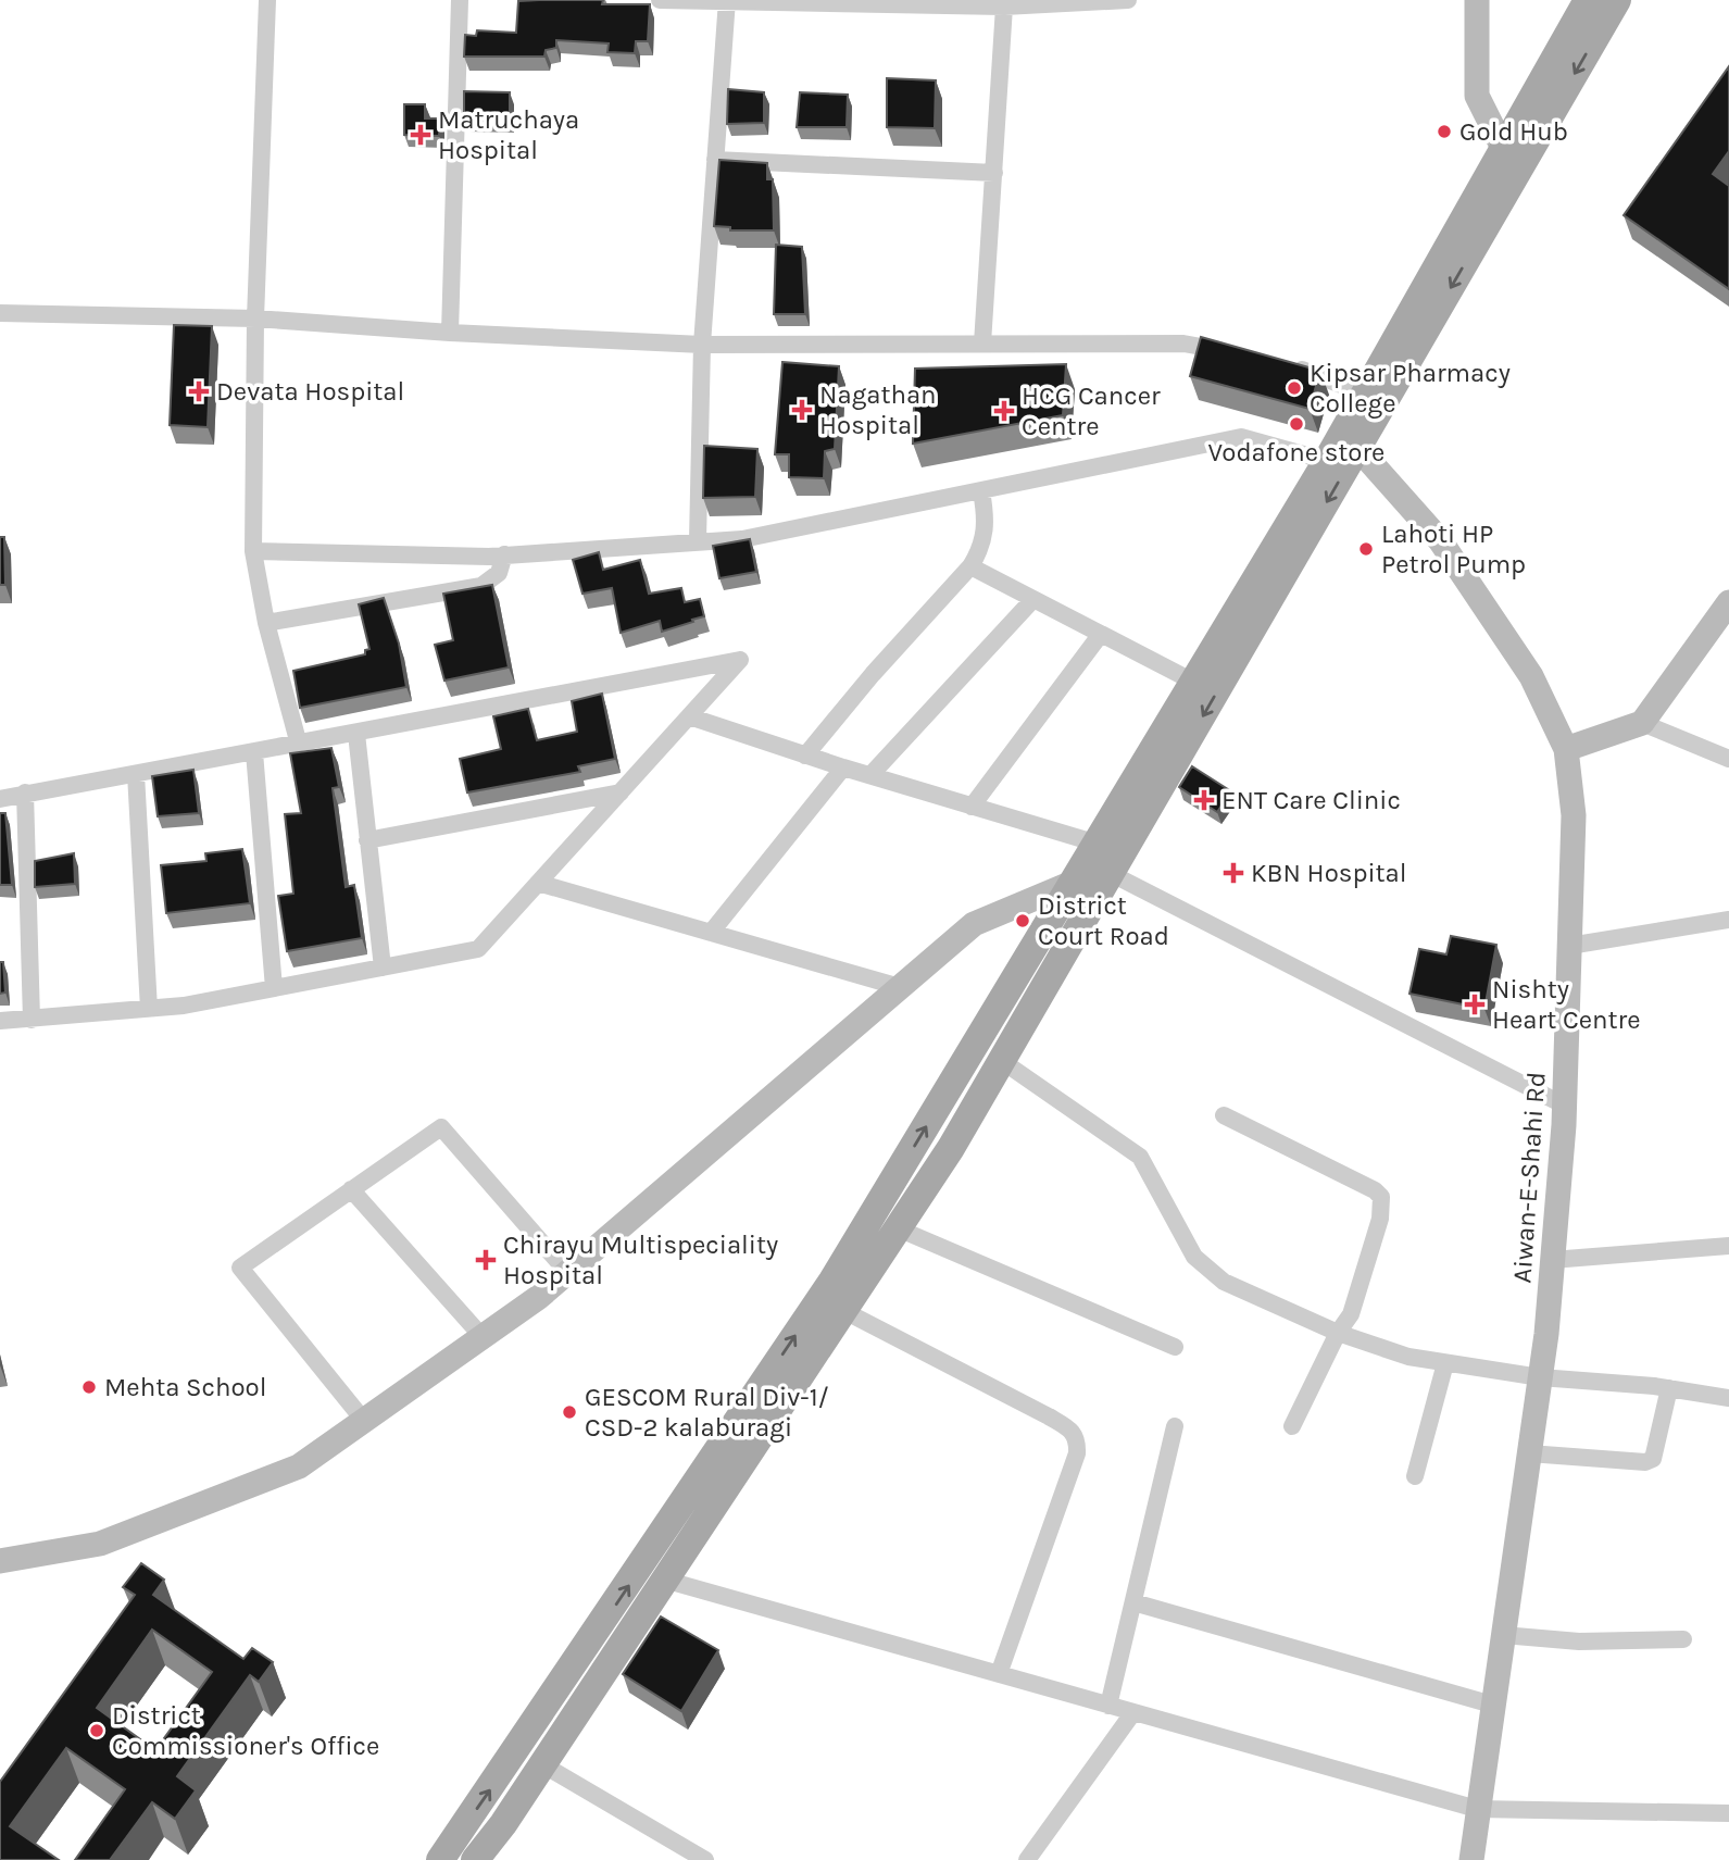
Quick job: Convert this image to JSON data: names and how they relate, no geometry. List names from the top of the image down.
{
  "streets": {
    "street": ["Aiwan-E-Shahi Rd"]
  },
  "places": {
    "other": [
      "Gold Hub",
      "Kipsar Pharmacy College",
      "Vodafone store",
      "Lahoti HP Petrol Pump",
      "District Court Road",
      "Mehta School",
      "GESCOM Rural Div-1/ CSD-2 kalaburagi",
      "District Commissioner's Office"
    ],
    "health": [
      "Matruchaya Hospital",
      "Devata Hospital",
      "Nagathan Hospital",
      "HCG Cancer Centre",
      "ENT Care Clinic",
      "KBN Hospital",
      "Nishty Heart Centre",
      "Chirayu Multispeciality Hospital"
    ]
  }
}
